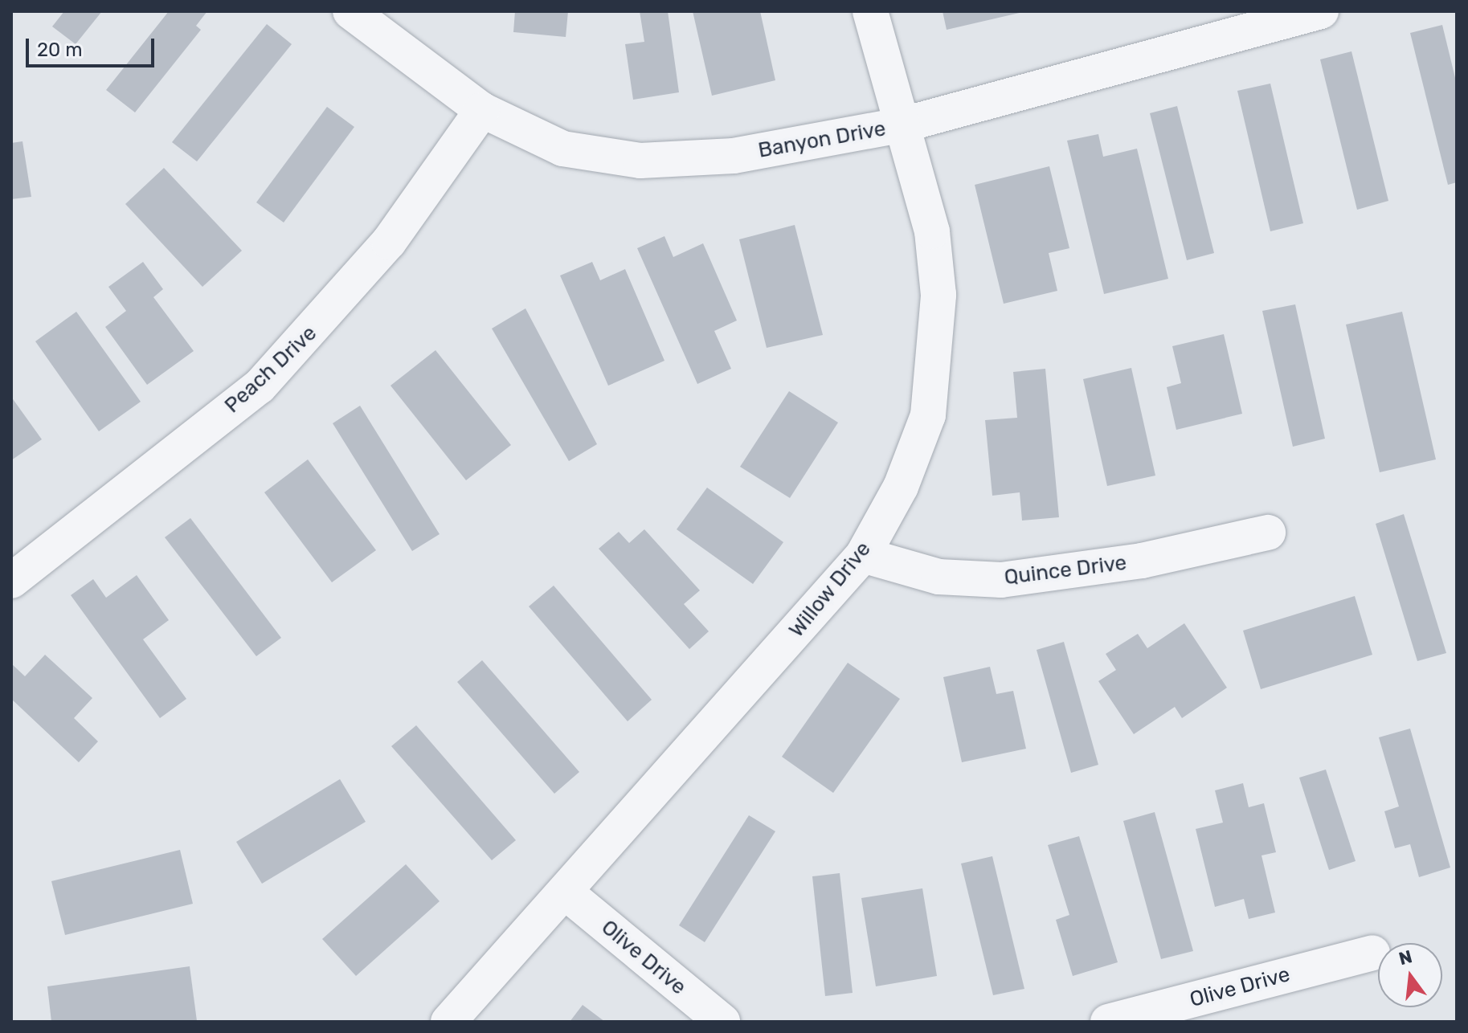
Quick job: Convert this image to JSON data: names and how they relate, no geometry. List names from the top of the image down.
{
  "streets": {
    "street": [
      "Banyon Drive",
      "Peach Drive",
      "Quince Drive",
      "Willow Drive",
      "Olive Drive"
    ]
  },
  "crossings": [
    ["Banyon Drive", "Peach Drive"],
    ["Banyon Drive", "Willow Drive"],
    ["Quince Drive", "Willow Drive"],
    ["Willow Drive", "Olive Drive"]
  ],
  "scale_bar": "20 m",
  "north": "top"
}
